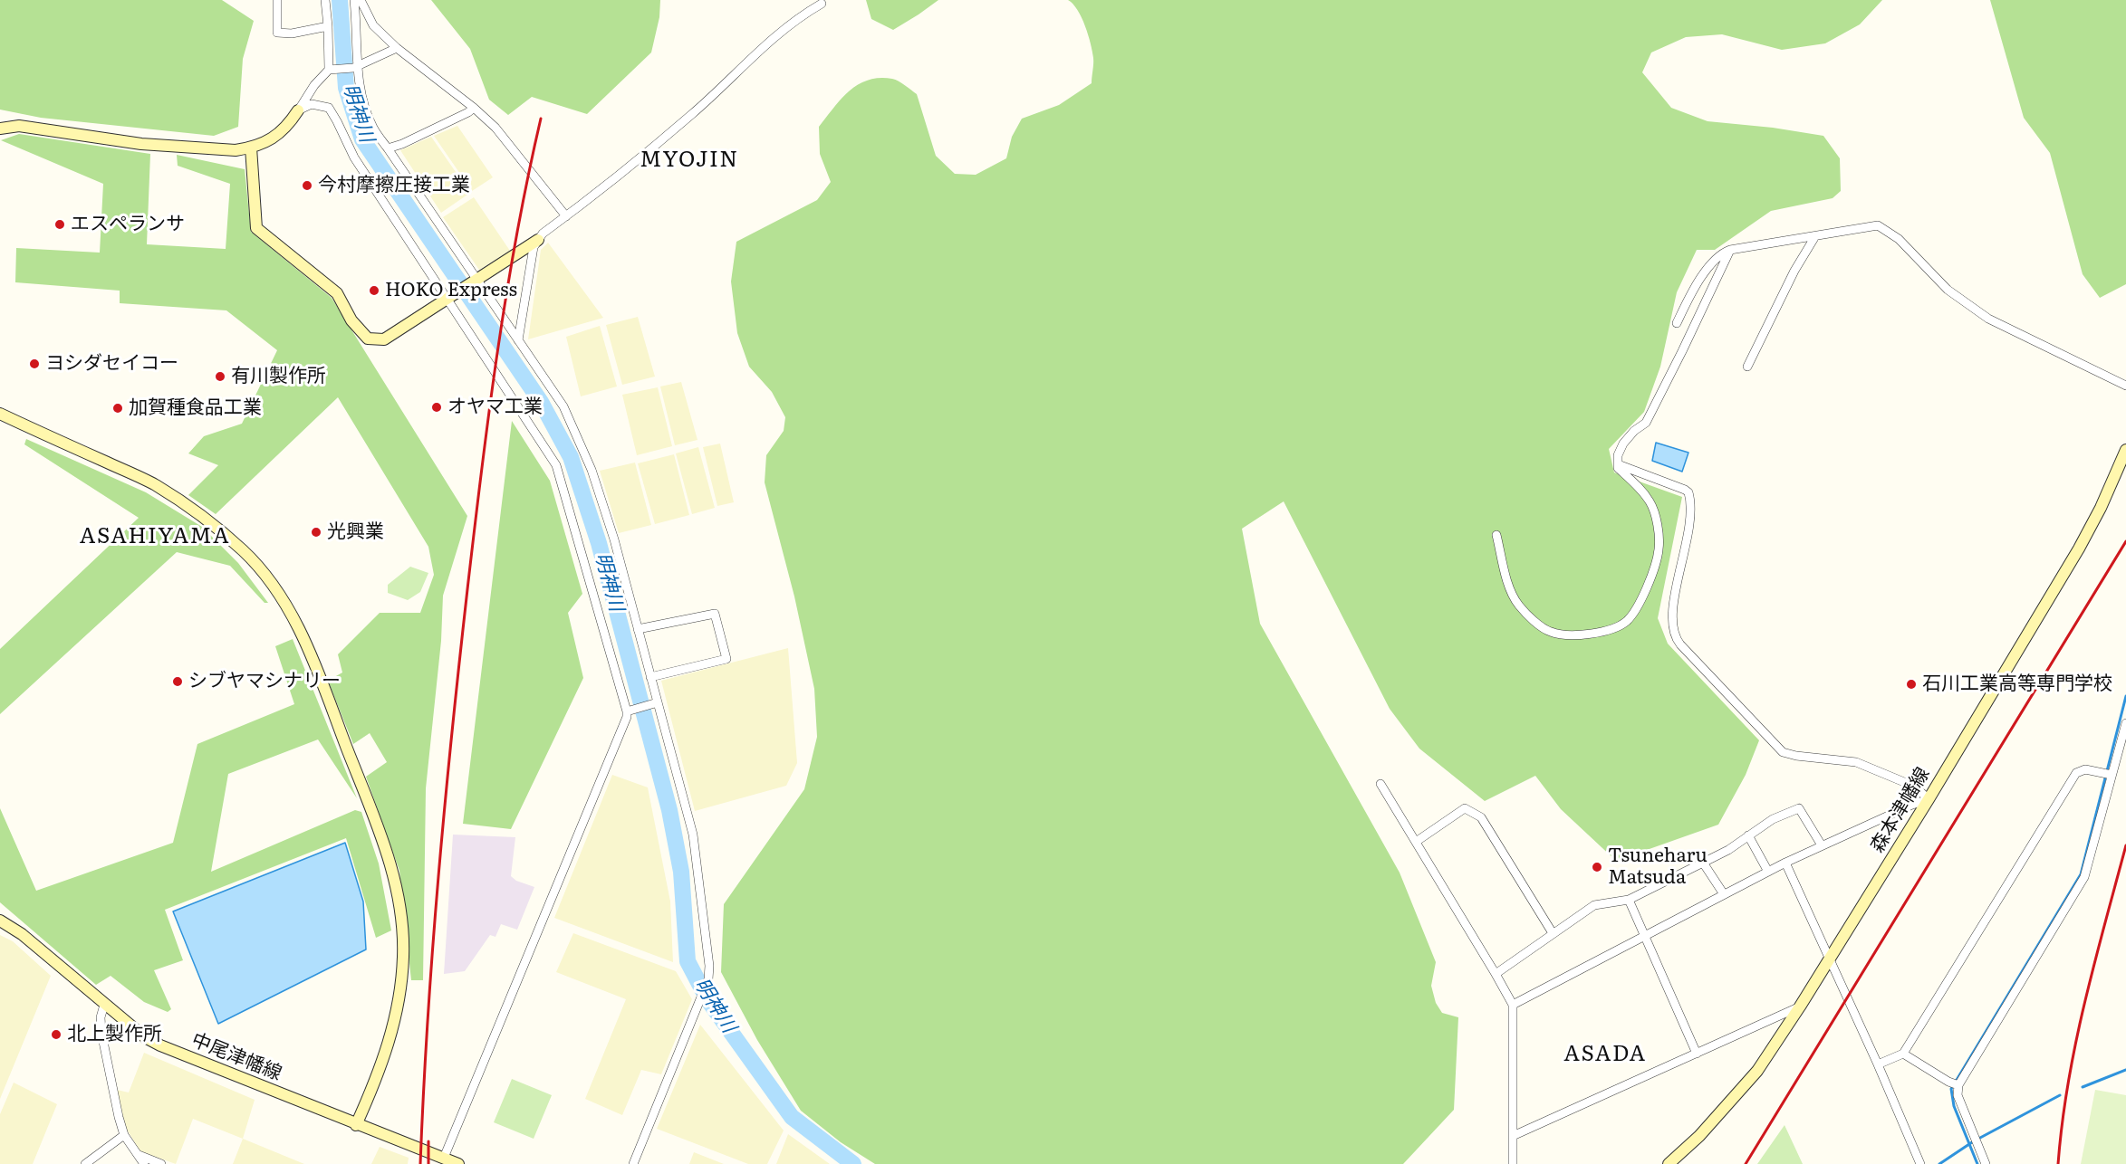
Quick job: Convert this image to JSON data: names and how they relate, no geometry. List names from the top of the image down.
{
  "streets": {
    "street": ["森本津幡線", "中尾津幡線"]
  },
  "districts": ["MYOJIN", "ASAHIYAMA", "ASADA"],
  "water": ["明神川"],
  "places": [
    "今村摩擦圧接工業",
    "エスペランサ",
    "HOKO Express",
    "ヨシダセイコー",
    "有川製作所",
    "オヤマ工業",
    "加賀種食品工業",
    "光興業",
    "シブヤマシナリー",
    "石川工業高等専門学校",
    "Tsuneharu Matsuda",
    "北上製作所"
  ]
}
